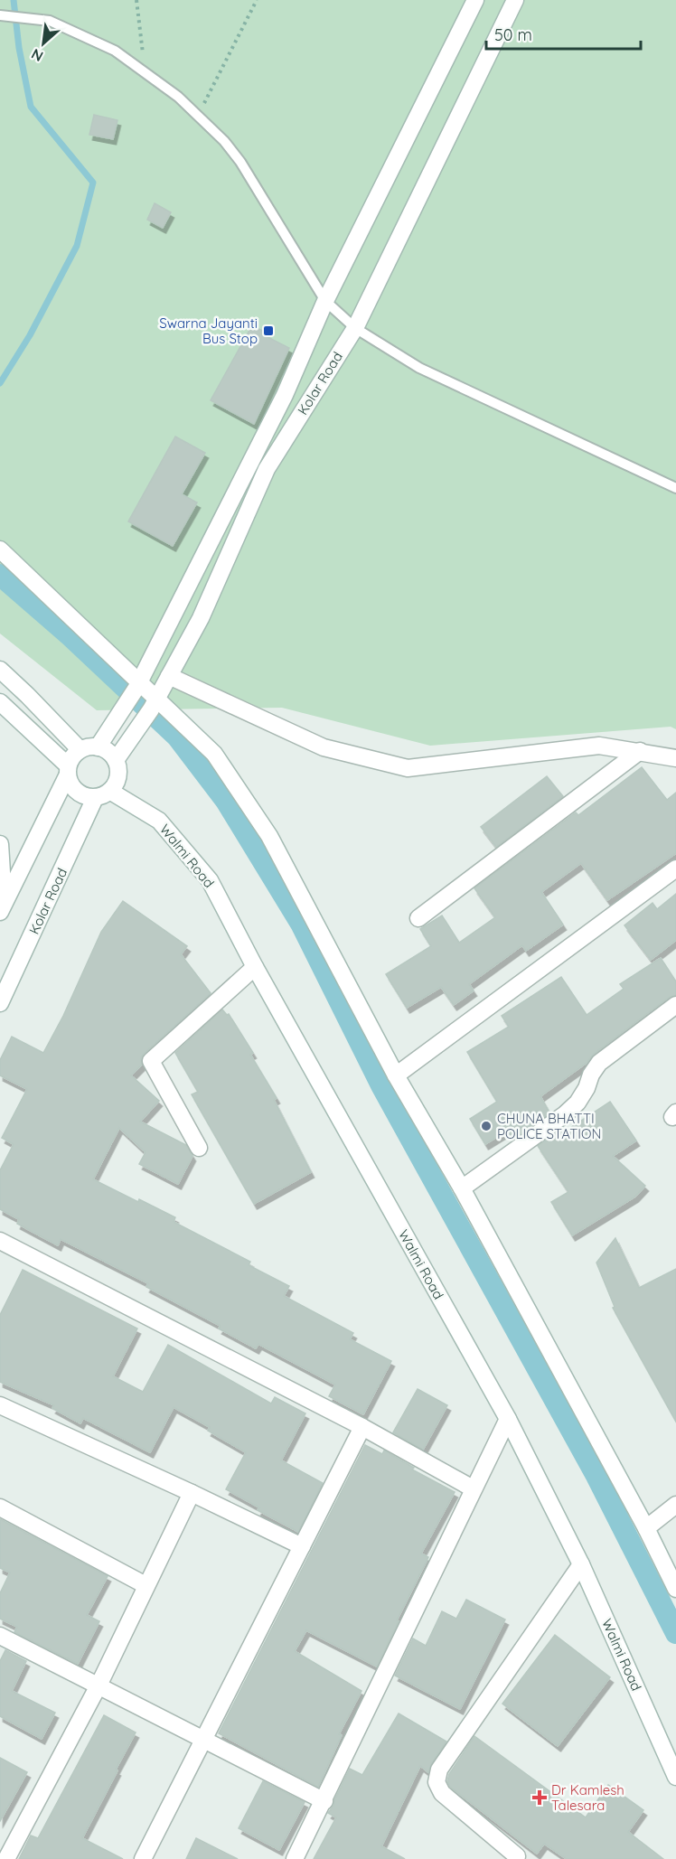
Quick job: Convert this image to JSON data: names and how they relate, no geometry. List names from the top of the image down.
{
  "streets": {
    "street": ["Kolar Road", "Walmi Road"]
  },
  "crossings": [
    ["Kolar Road", "Walmi Road"]
  ],
  "places": {
    "transit": ["Swarna Jayanti Bus Stop"],
    "other": ["CHUNA BHATTI POLICE STATION"],
    "health": ["Dr Kamlesh Talesara"]
  },
  "scale_bar": "50 m",
  "north": "bottom left"
}
